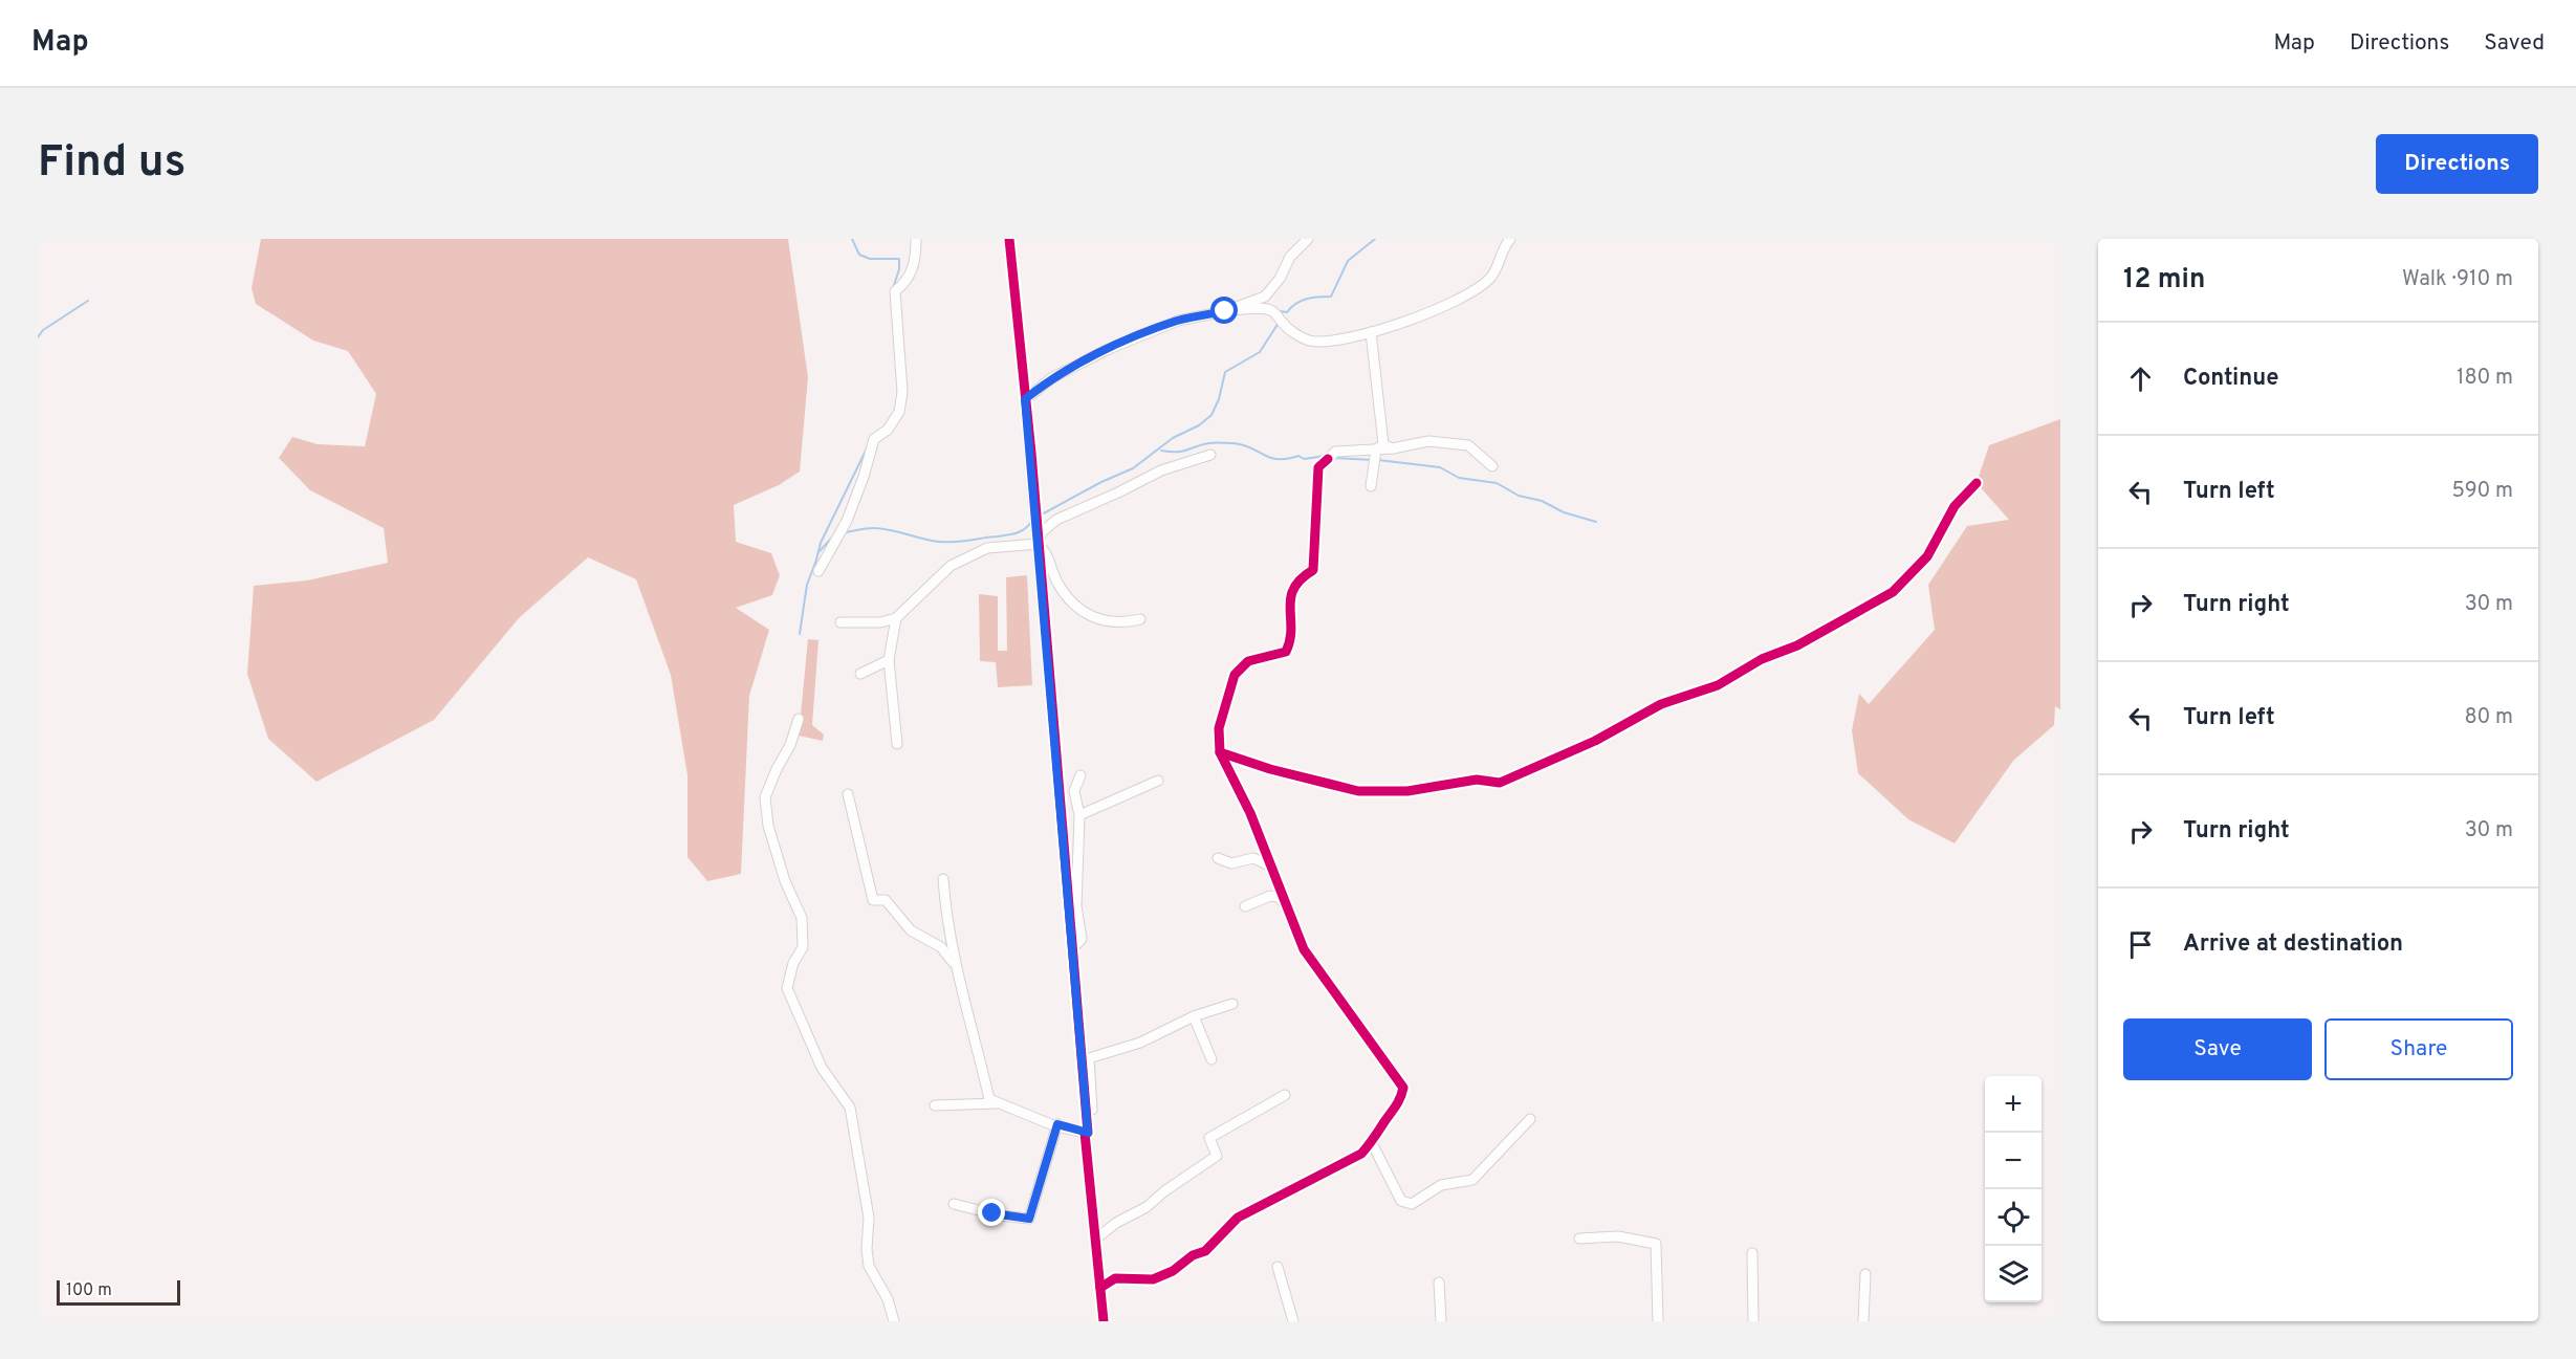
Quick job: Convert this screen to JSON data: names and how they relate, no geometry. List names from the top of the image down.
{
  "scale_bar": "100 m",
  "page": {
    "header": "Map",
    "nav": ["Map", "Directions", "Saved"],
    "buttons": [
      "Directions",
      ["Save", "Share"]
    ],
    "title": "Find us",
    "heading": ["12 min", "Walk · 910 m"],
    "list": [
      ["Continue", "180 m"],
      ["Turn left", "590 m"],
      ["Turn right", "30 m"],
      ["Turn left", "80 m"],
      ["Turn right", "30 m"],
      "Arrive at destination"
    ],
    "map_buttons": ["+", "−"],
    "scale": "100 m"
  }
}
